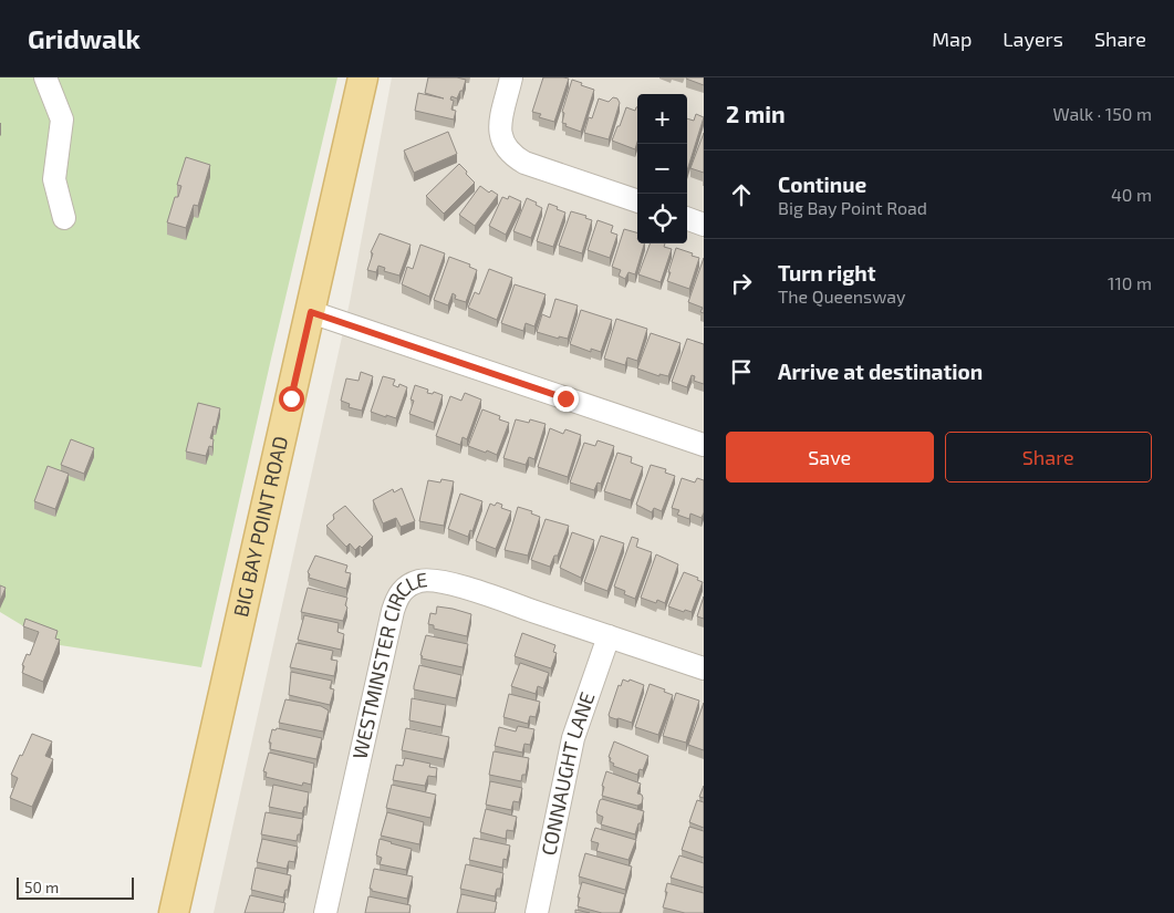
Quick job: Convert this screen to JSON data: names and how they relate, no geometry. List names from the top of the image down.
{
  "streets": {
    "main road": ["BIG BAY POINT ROAD"],
    "street": ["WESTMINSTER CIRCLE", "CONNAUGHT LANE"]
  },
  "crossings": [
    ["WESTMINSTER CIRCLE", "CONNAUGHT LANE"]
  ],
  "scale_bar": "50 m",
  "page": {
    "header": "Gridwalk",
    "nav": ["Map", "Layers", "Share"],
    "heading": ["2 min", "Walk · 150 m"],
    "map_buttons": ["+", "−"],
    "list": [
      ["Continue", "Big Bay Point Road", "40 m"],
      ["Turn right", "The Queensway", "110 m"],
      "Arrive at destination"
    ],
    "buttons": ["Save", "Share"],
    "scale": "50 m"
  }
}
